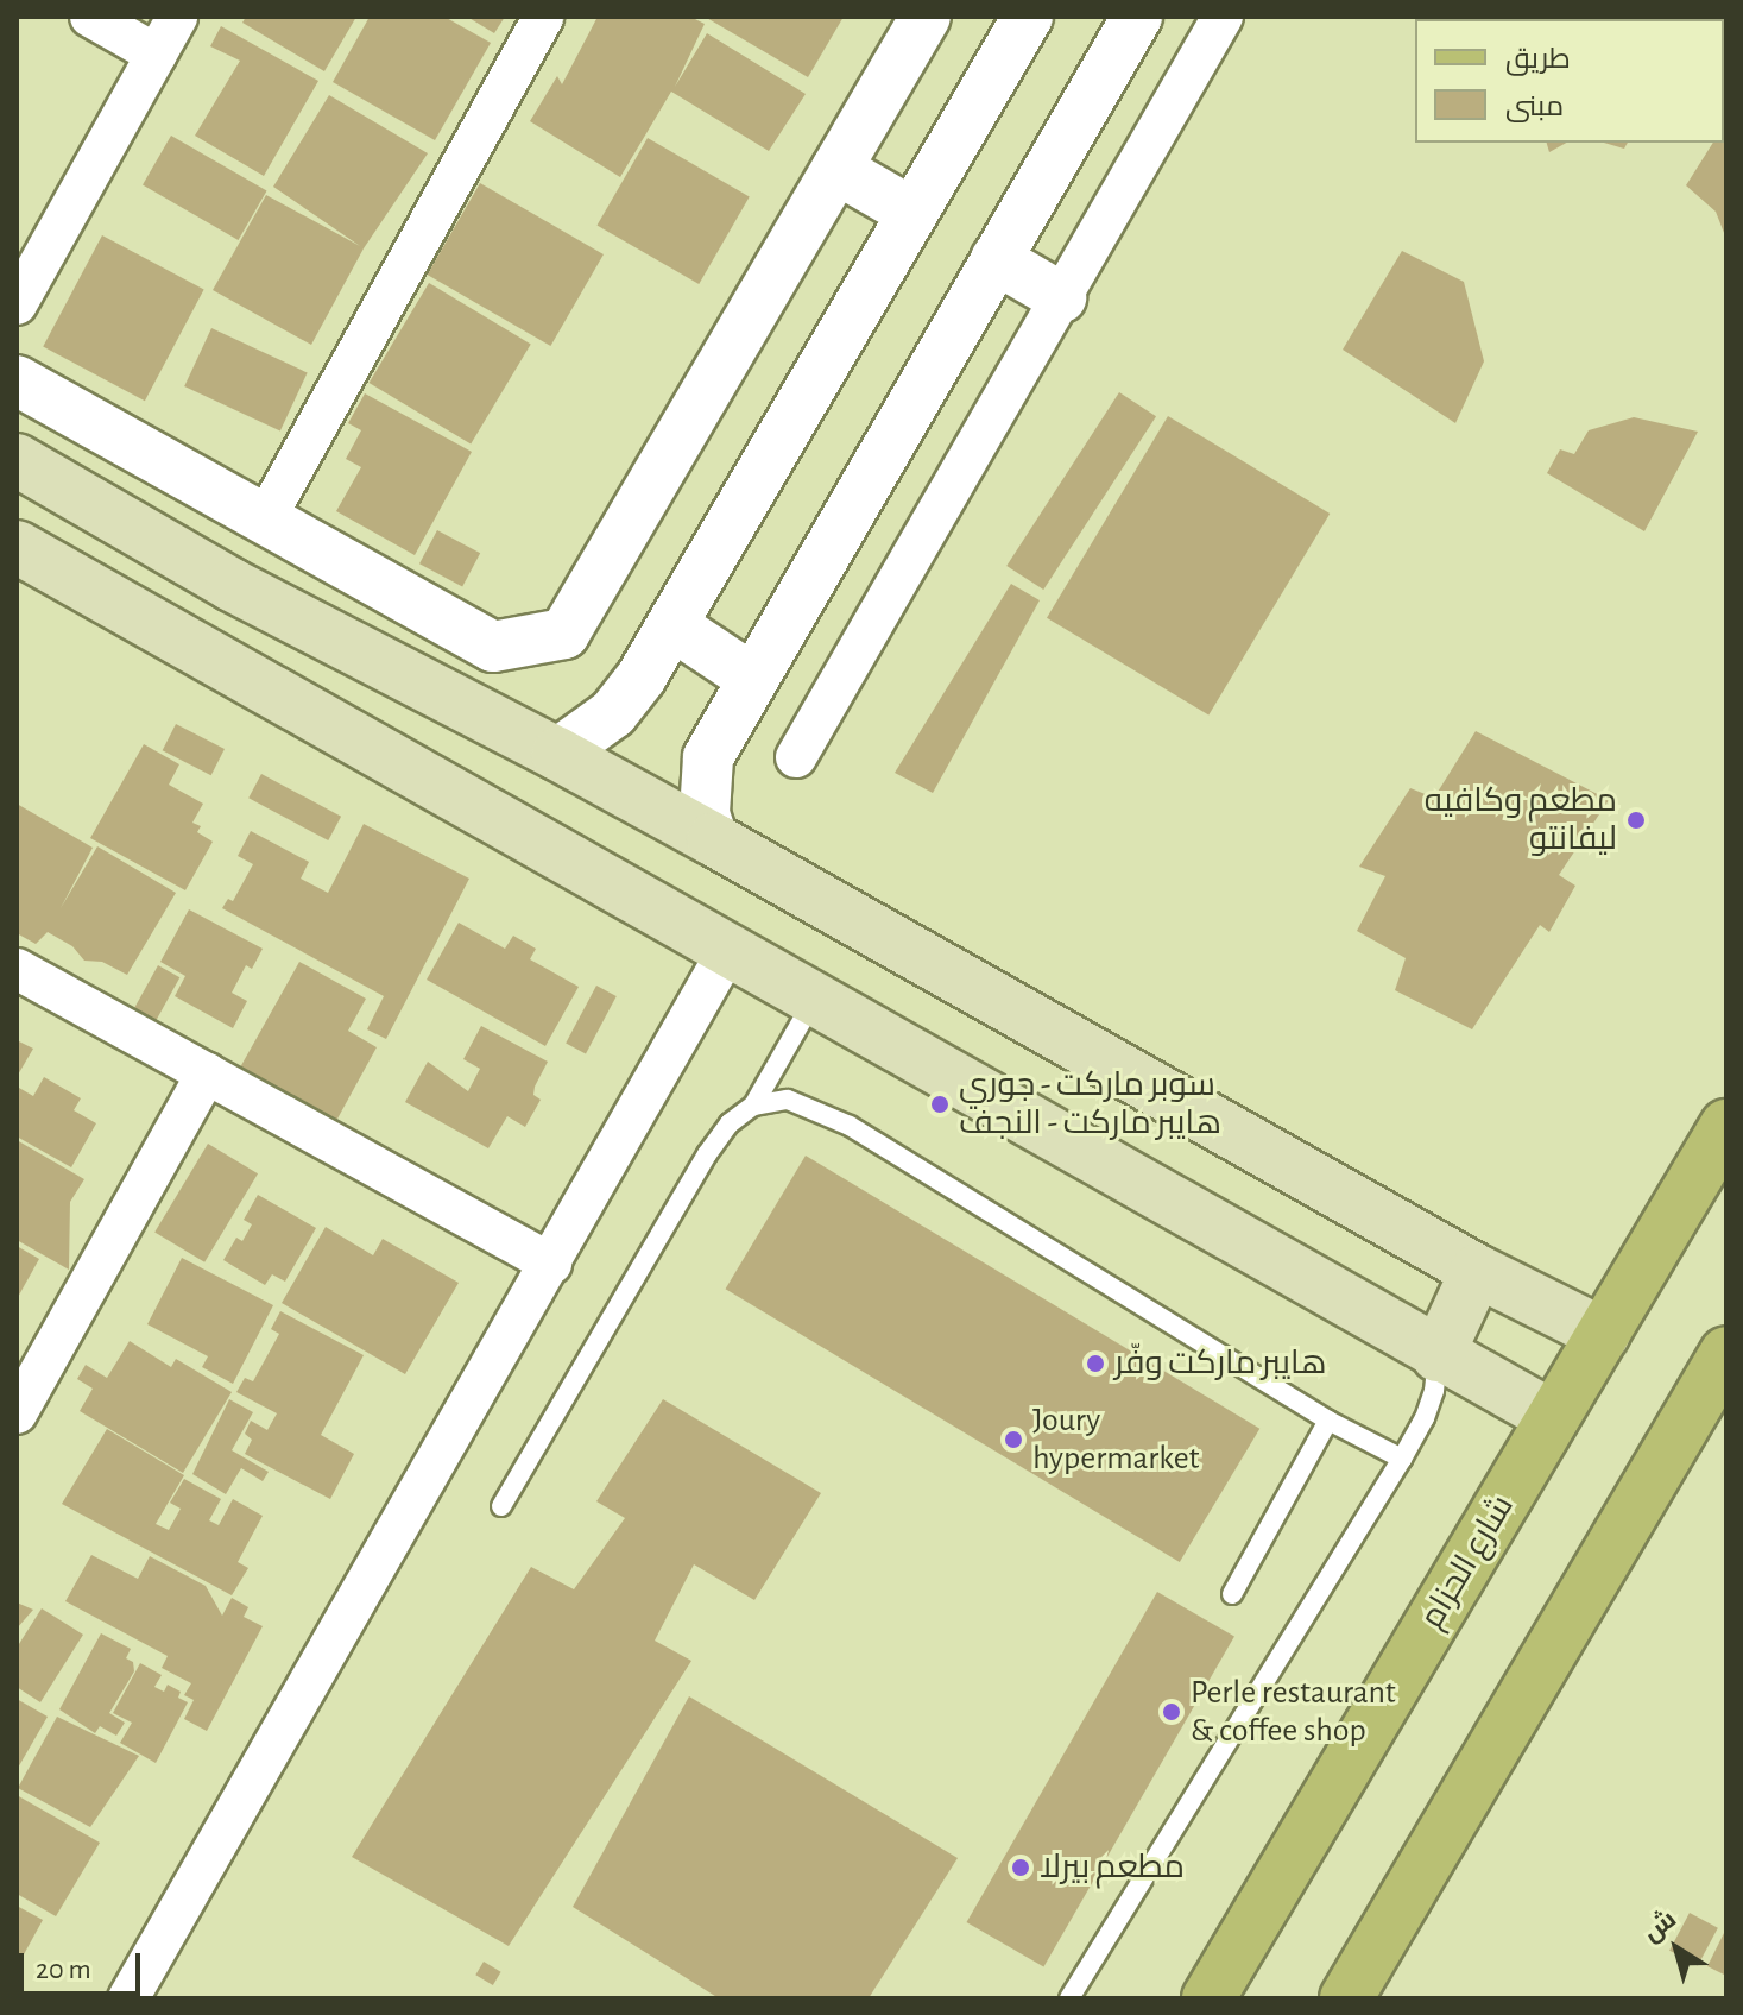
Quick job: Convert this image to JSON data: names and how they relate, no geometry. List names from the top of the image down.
{
  "streets": {
    "main road": ["شارع الحزام"]
  },
  "places": [
    "مطعم وكافيه ليفانتو",
    "سوبر ماركت - جوري هايبر ماركت - النجف",
    "هايبر ماركت وفّر",
    "Joury hypermarket",
    "Perle restaurant & coffee shop",
    "مطعم بيرلا"
  ],
  "legend": ["طريق", "مبنى"],
  "scale_bar": "20 m",
  "north": "top left"
}
